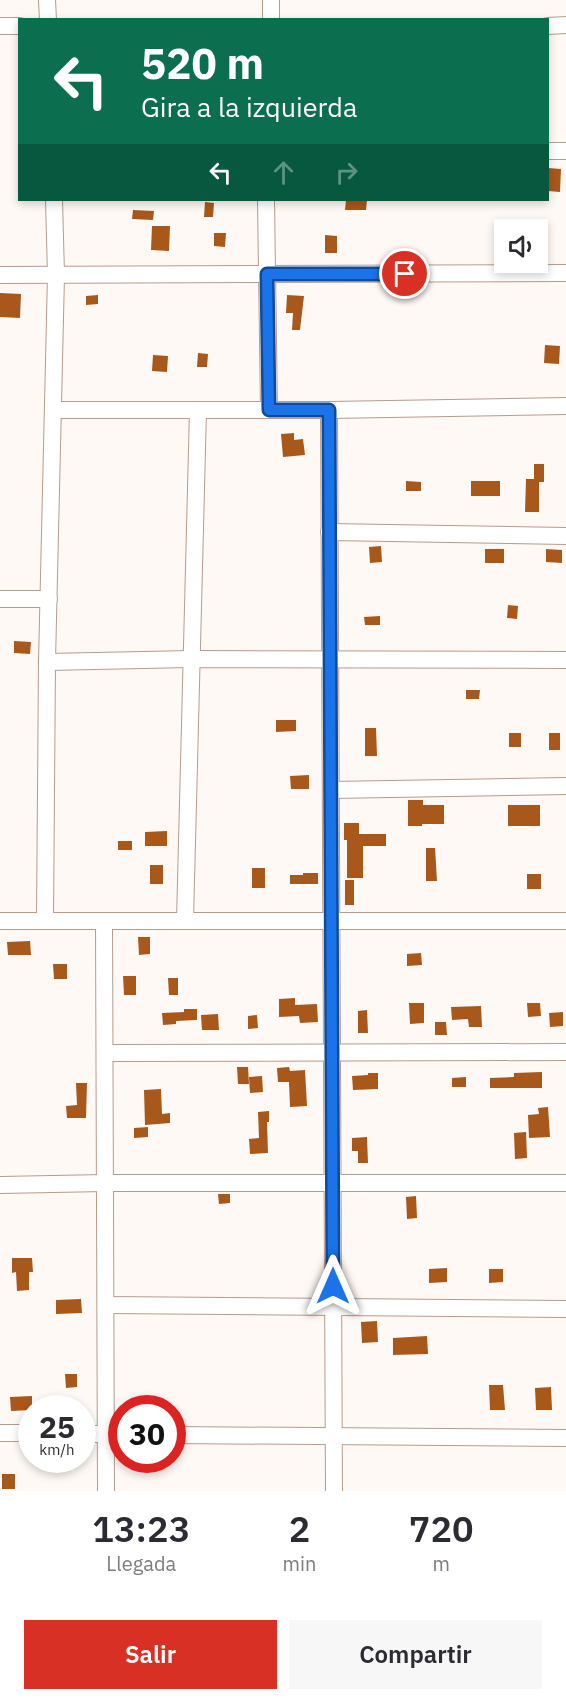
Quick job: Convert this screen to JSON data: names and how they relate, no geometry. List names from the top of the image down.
{
  "page": {
    "turn": ["520 m", "Gira a la izquierda"],
    "speed": "25 km/h",
    "limit": "30",
    "eta": [
      "13:23",
      "Llegada",
      "2",
      "min",
      "720",
      "m"
    ],
    "buttons": ["Salir", "Compartir"]
  }
}
